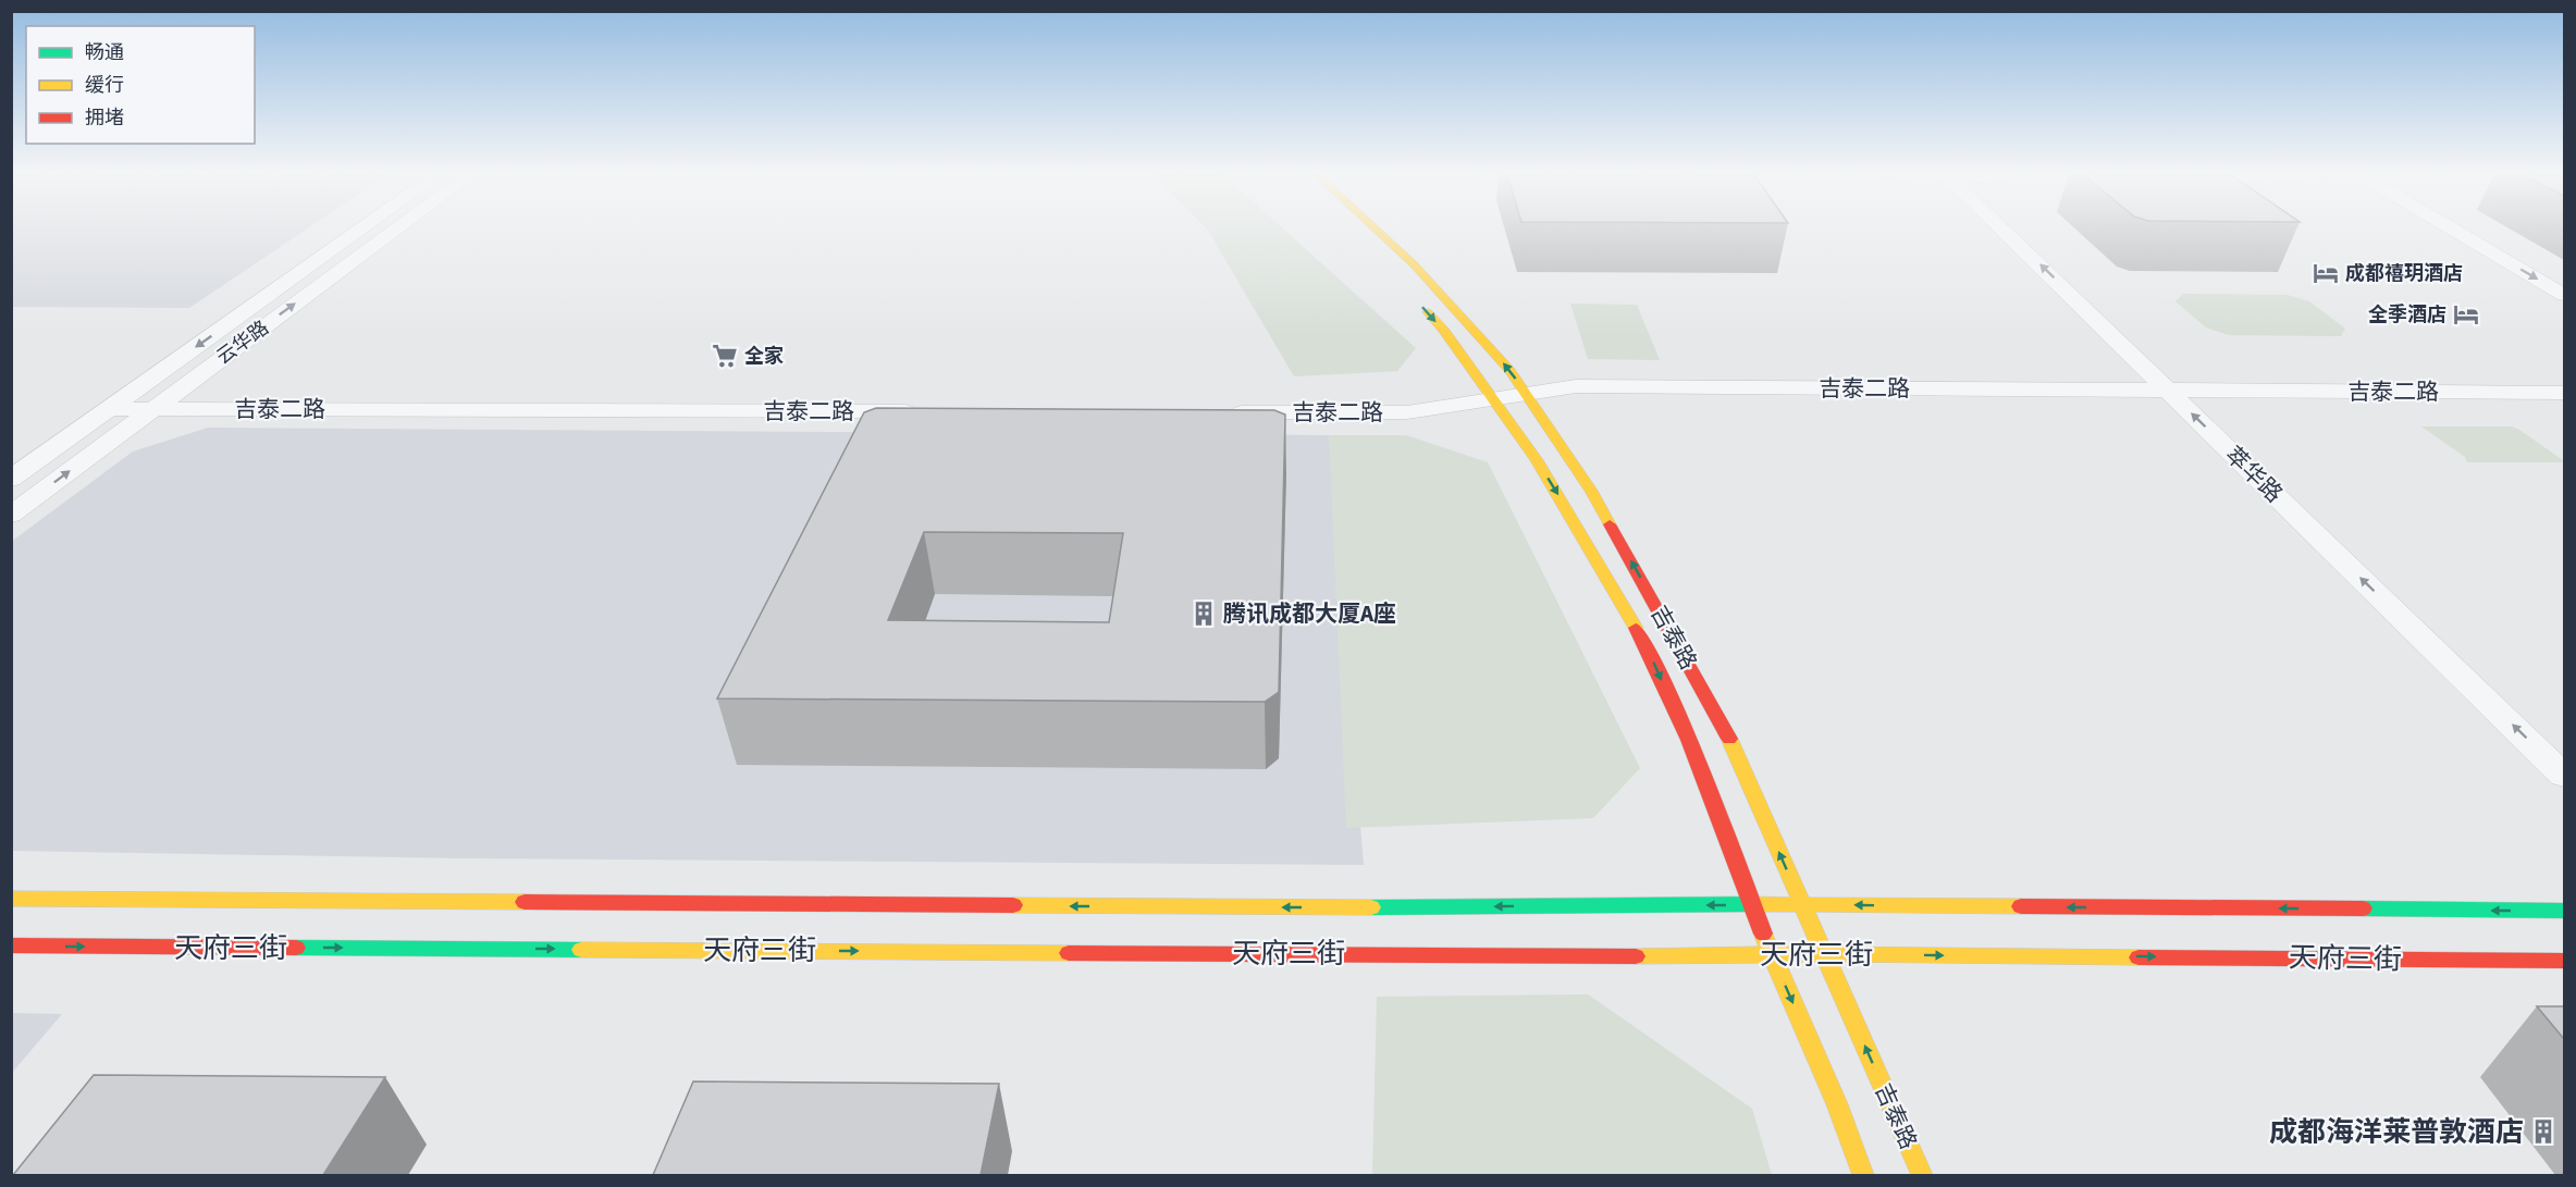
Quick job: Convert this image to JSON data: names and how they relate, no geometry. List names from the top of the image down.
{
  "streets": {
    "street": [
      "云华路",
      "吉泰二路",
      "萃华路",
      "吉泰路",
      "天府三街"
    ]
  },
  "crossings": [
    ["云华路", "吉泰二路"],
    ["吉泰二路", "萃华路"],
    ["吉泰二路", "吉泰路"],
    ["吉泰路", "天府三街"]
  ],
  "one_way": ["萃华路"],
  "places": {
    "hotel": ["成都禧玥酒店", "全季酒店"],
    "supermarket": ["全家"],
    "building": ["腾讯成都大厦A座", "成都海洋莱普敦酒店"]
  },
  "legend": ["畅通", "缓行", "拥堵"]
}
